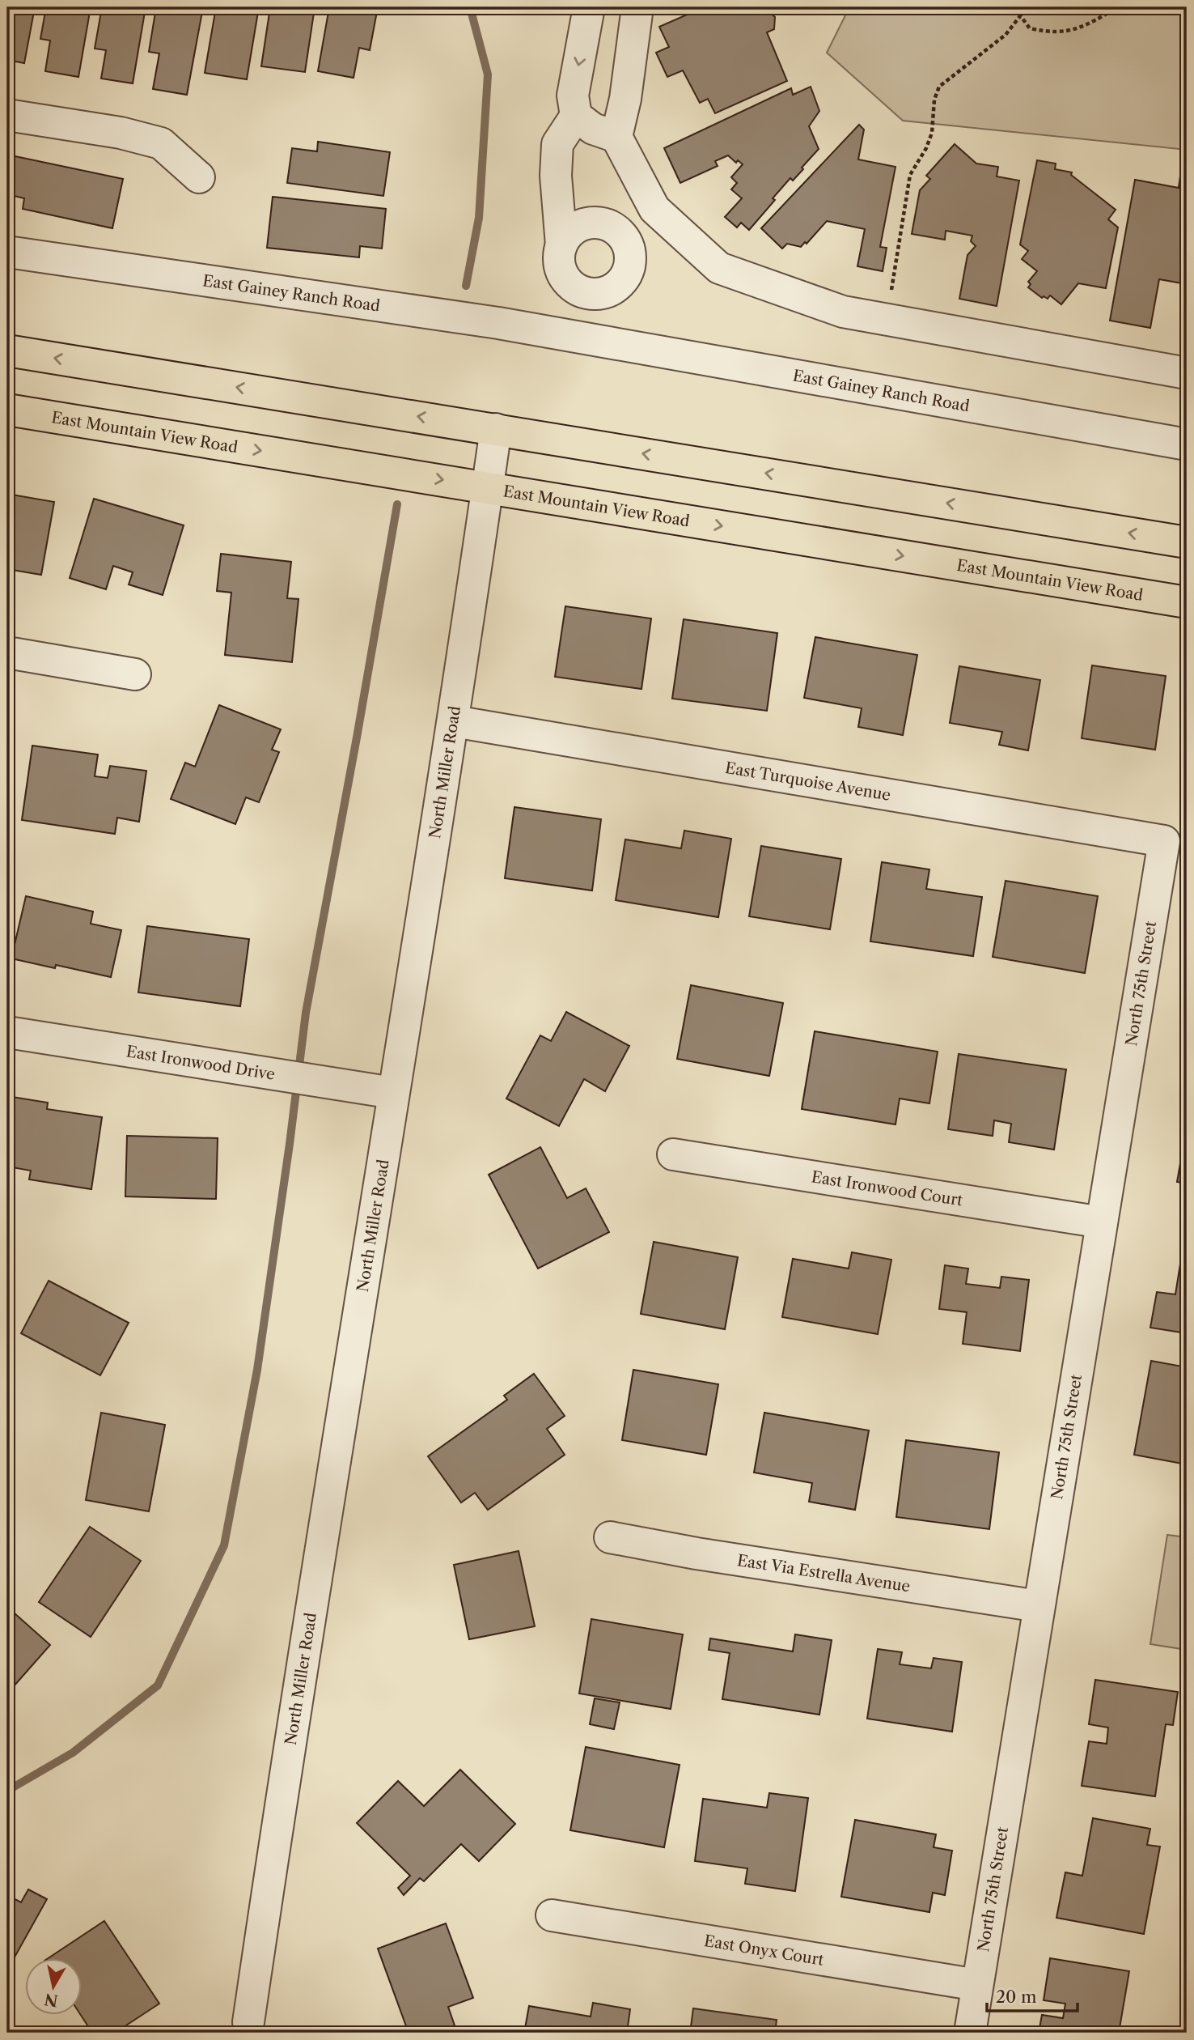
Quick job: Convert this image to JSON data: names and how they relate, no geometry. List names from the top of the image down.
{
  "streets": {
    "main road": ["East Mountain View Road"],
    "street": [
      "East Gainey Ranch Road",
      "North Miller Road",
      "East Turquoise Avenue",
      "North 75th Street",
      "East Ironwood Drive",
      "East Ironwood Court",
      "East Via Estrella Avenue",
      "East Onyx Court"
    ]
  },
  "crossings": [
    ["East Mountain View Road", "North Miller Road"],
    ["North Miller Road", "East Turquoise Avenue"],
    ["North Miller Road", "East Ironwood Drive"],
    ["East Turquoise Avenue", "North 75th Street"],
    ["North 75th Street", "East Ironwood Court"],
    ["North 75th Street", "East Via Estrella Avenue"],
    ["North 75th Street", "East Onyx Court"]
  ],
  "scale_bar": "20 m",
  "north": "bottom"
}
